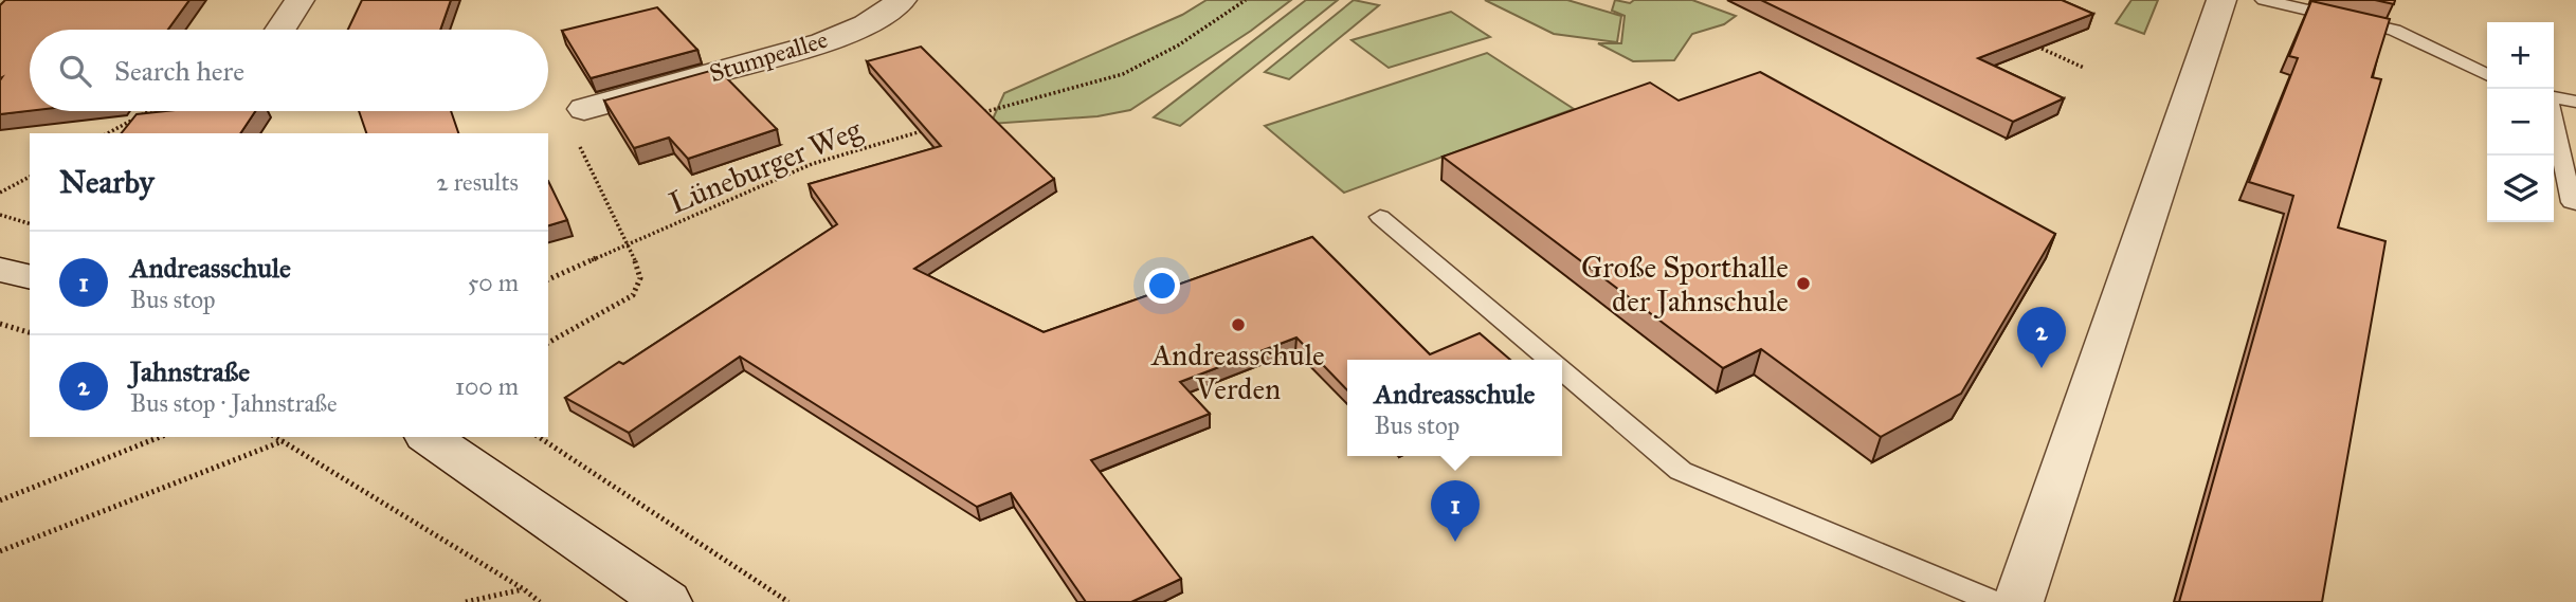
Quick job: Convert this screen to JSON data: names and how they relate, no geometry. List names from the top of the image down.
{
  "streets": {
    "street": ["Stumpeallee"],
    "path": ["Lüneburger Weg"]
  },
  "places": ["Große Sporthalle der Jahnschule", "Andreasschule Verden"],
  "page": {
    "map_buttons": ["+", "−"],
    "search": "Search here",
    "heading": ["Nearby", "2 results"],
    "list": [
      {
        "mark": "1",
        "name": "Andreasschule",
        "note": "Bus stop",
        "value": "50 m"
      },
      {
        "mark": "2",
        "name": "Jahnstraße",
        "note": "Bus stop · Jahnstraße",
        "value": "100 m"
      }
    ],
    "pins": ["2", "1"],
    "popup": ["Andreasschule", "Bus stop"]
  }
}
